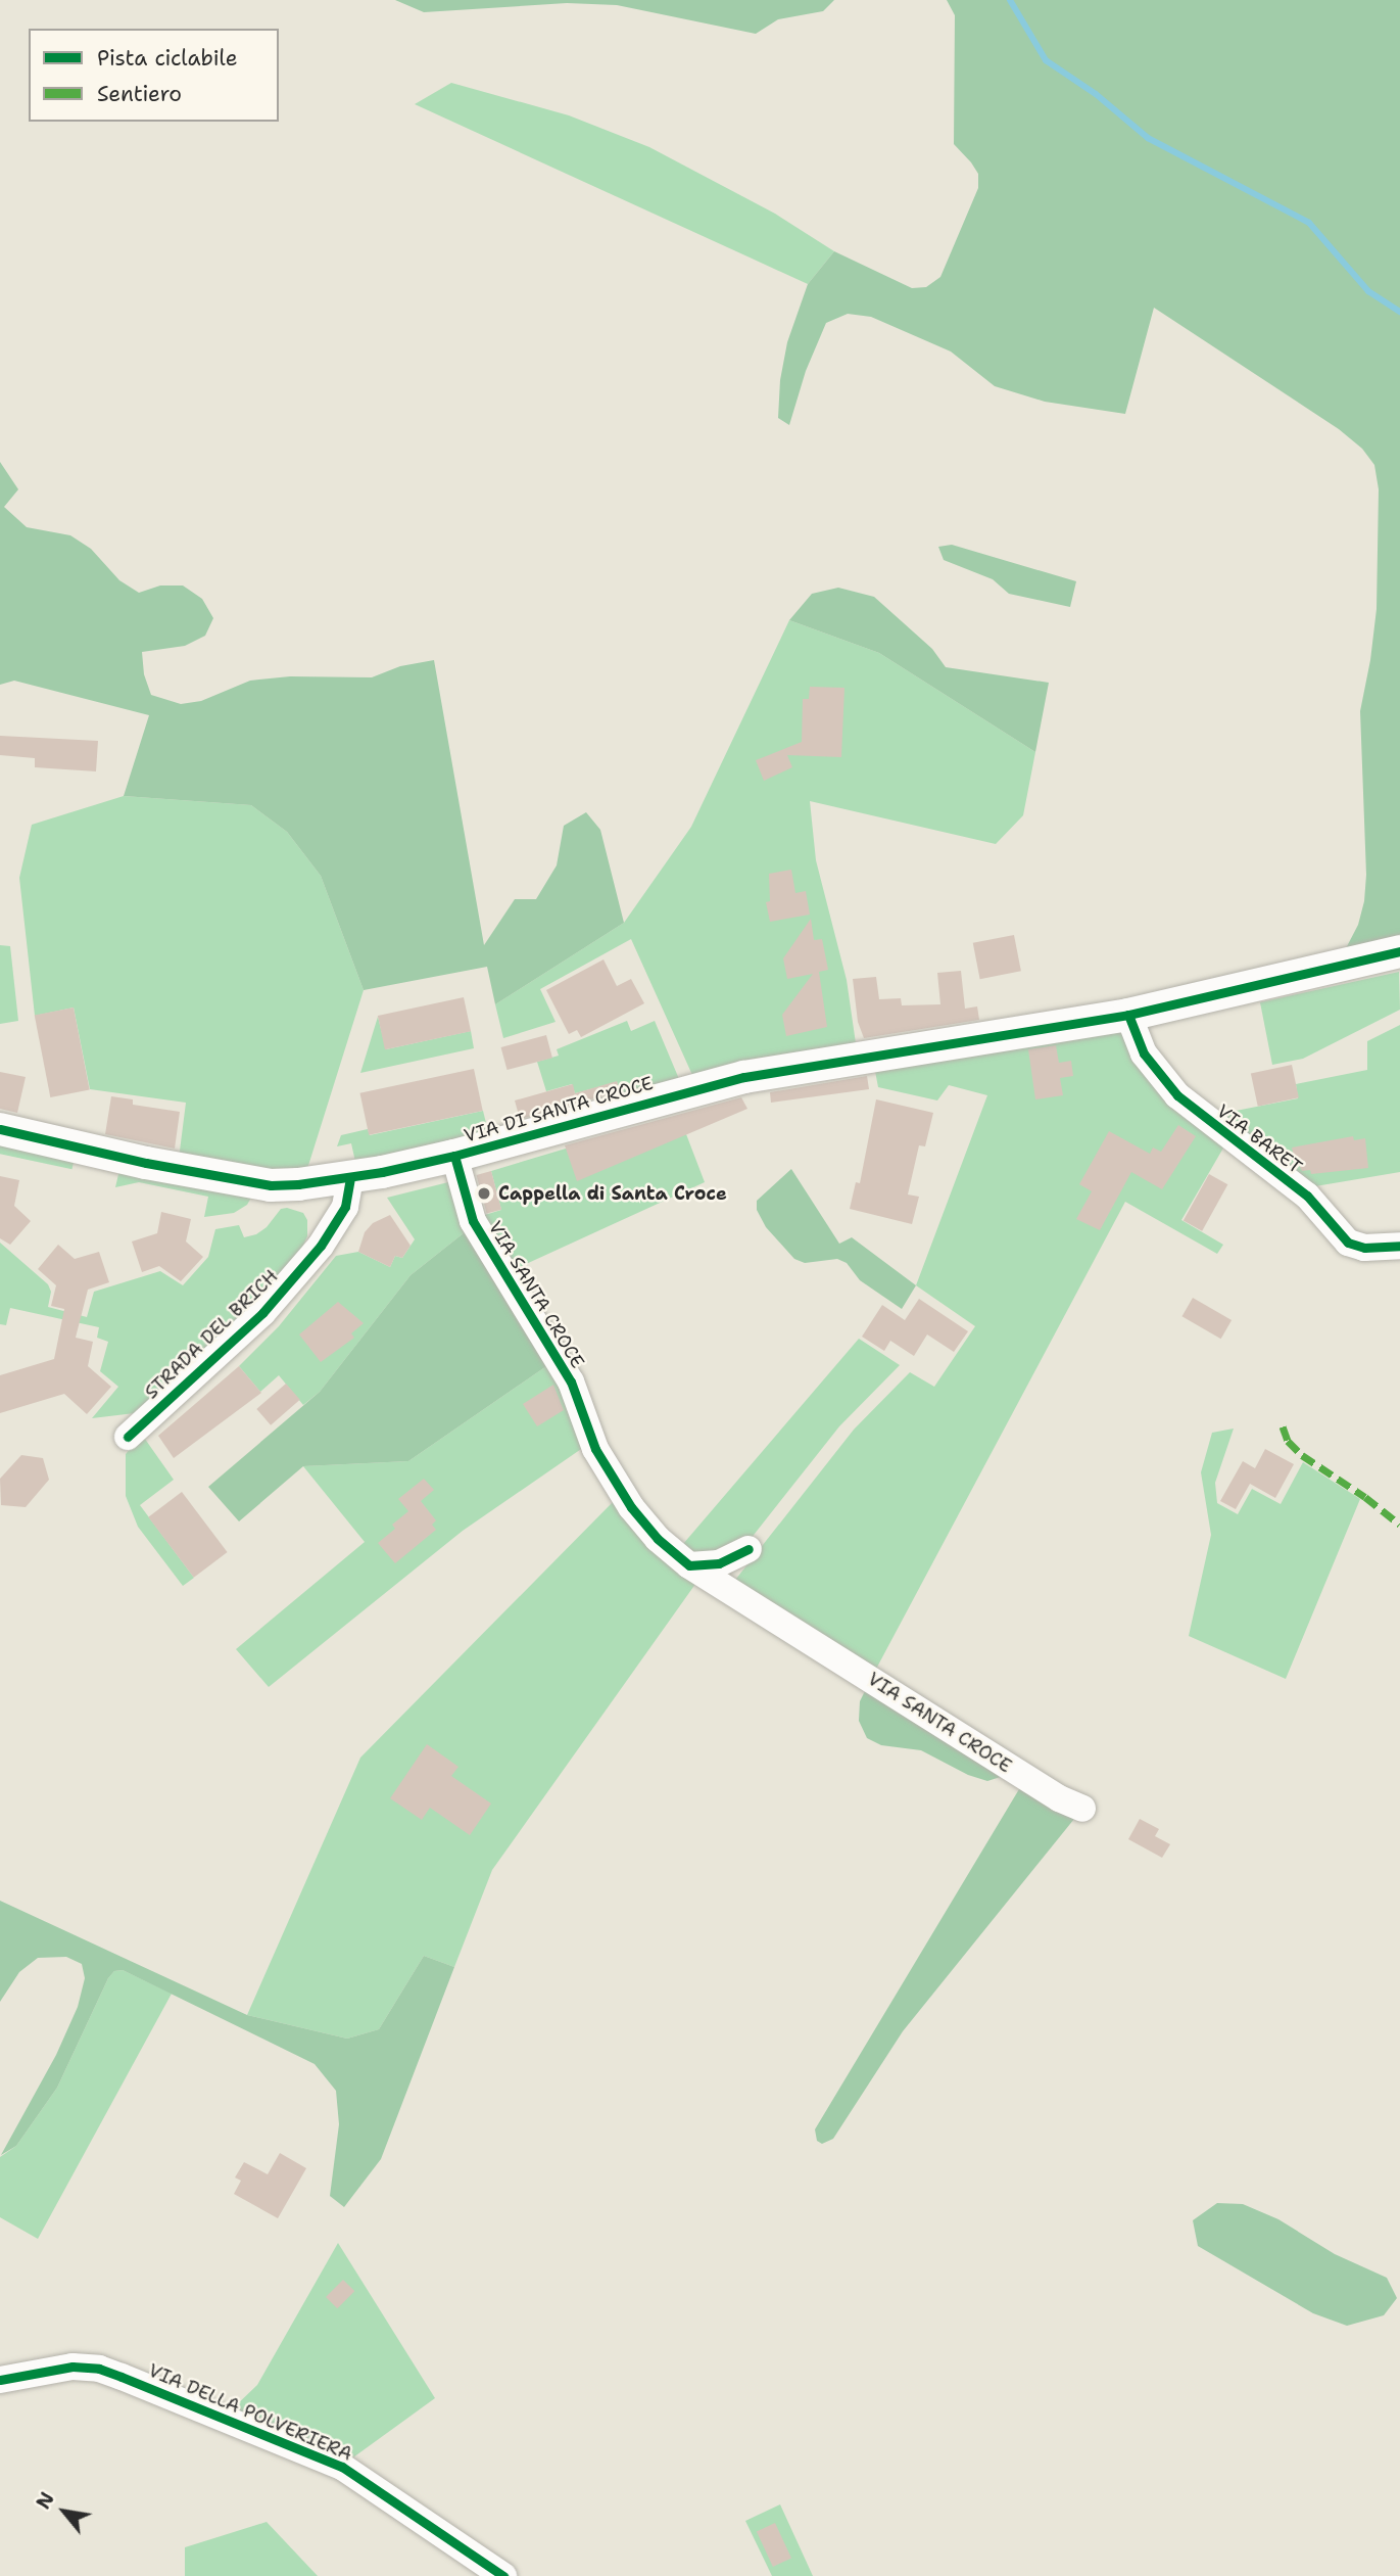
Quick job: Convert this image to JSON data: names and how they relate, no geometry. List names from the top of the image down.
{
  "streets": {
    "main road": ["VIA DI SANTA CROCE"],
    "street": [
      "VIA BARET",
      "VIA SANTA CROCE",
      "STRADA DEL BRICH",
      "VIA DELLA POLVERIERA"
    ]
  },
  "crossings": [
    ["VIA DI SANTA CROCE", "VIA BARET"],
    ["VIA DI SANTA CROCE", "VIA SANTA CROCE"],
    ["VIA DI SANTA CROCE", "STRADA DEL BRICH"]
  ],
  "places": ["Cappella di Santa Croce"],
  "legend": ["Pista ciclabile", "Sentiero"],
  "north": "top left"
}
